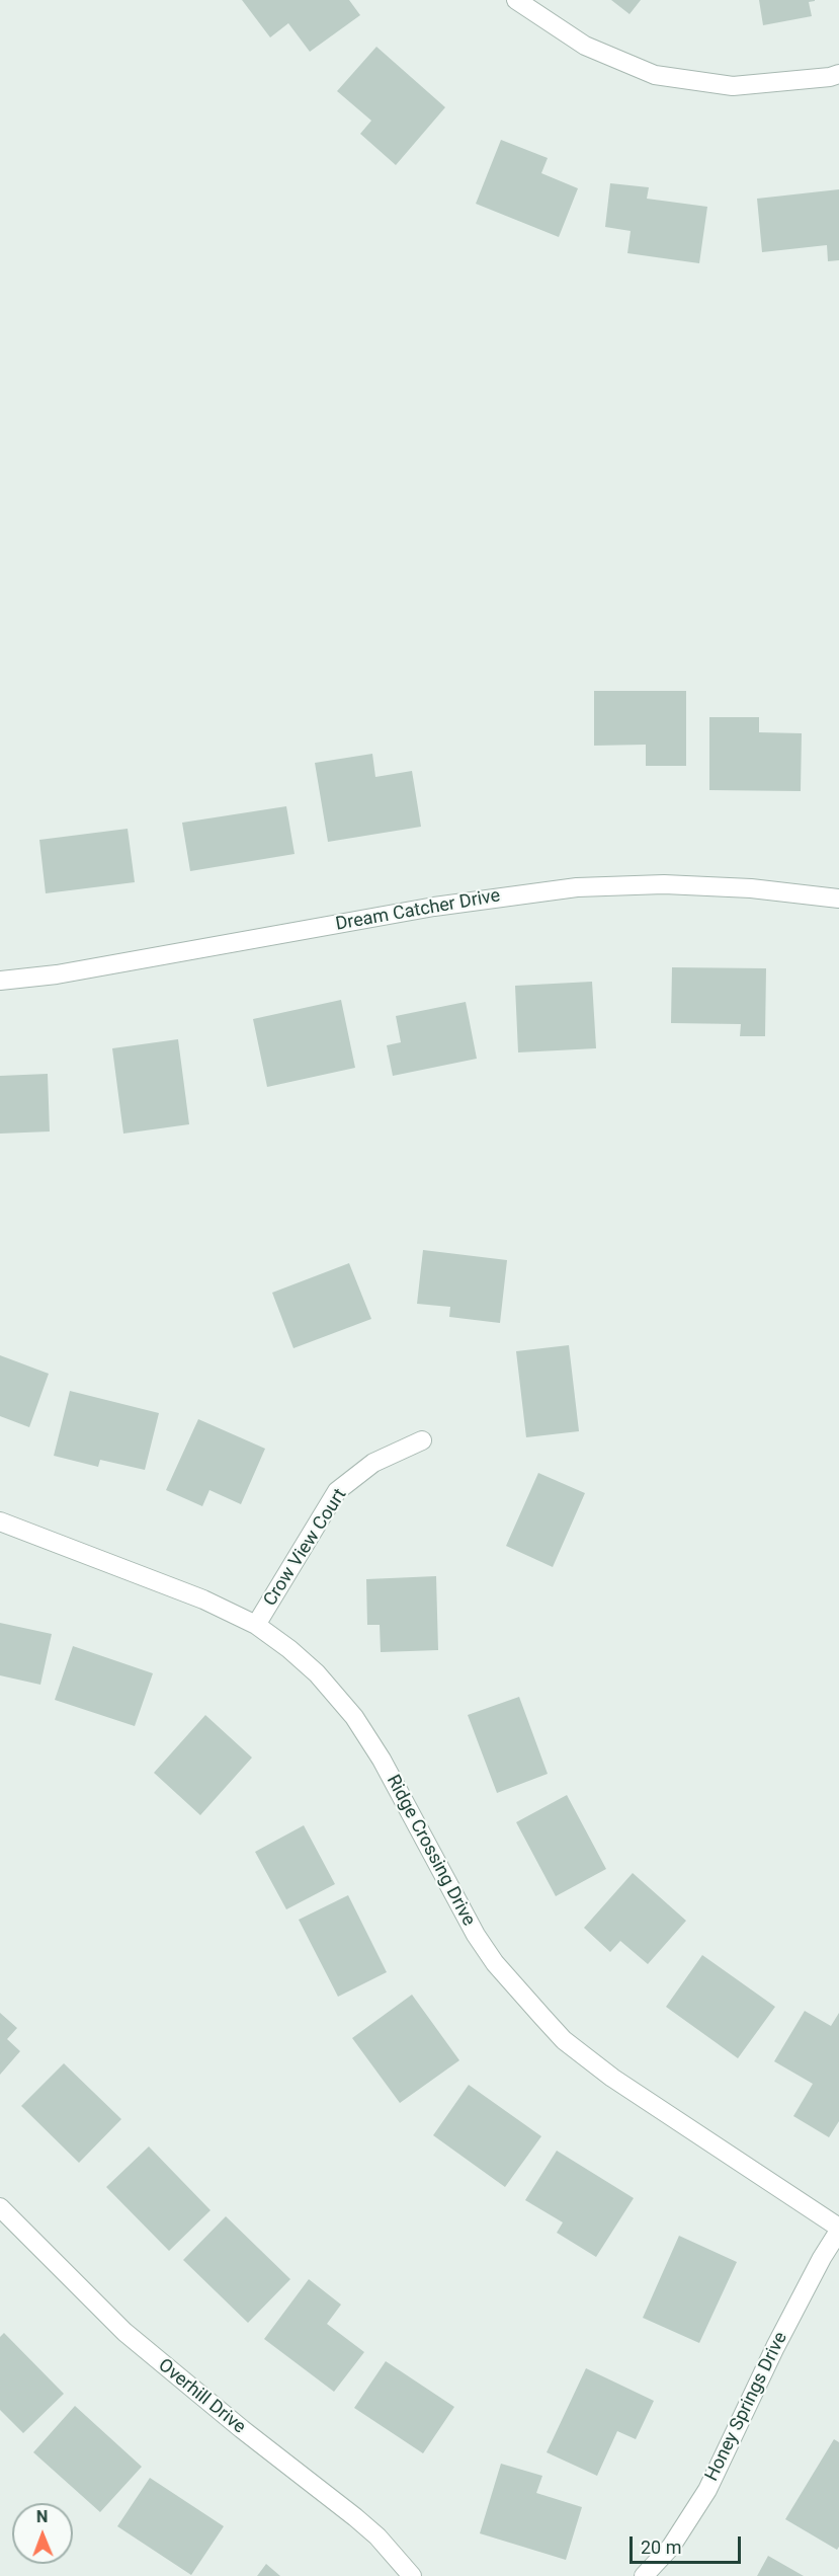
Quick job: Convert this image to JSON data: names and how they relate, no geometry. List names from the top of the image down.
{
  "streets": {
    "street": [
      "Dream Catcher Drive",
      "Crow View Court",
      "Ridge Crossing Drive",
      "Overhill Drive",
      "Honey Springs Drive"
    ]
  },
  "crossings": [
    ["Crow View Court", "Ridge Crossing Drive"],
    ["Ridge Crossing Drive", "Honey Springs Drive"]
  ],
  "scale_bar": "20 m",
  "north": "top"
}
